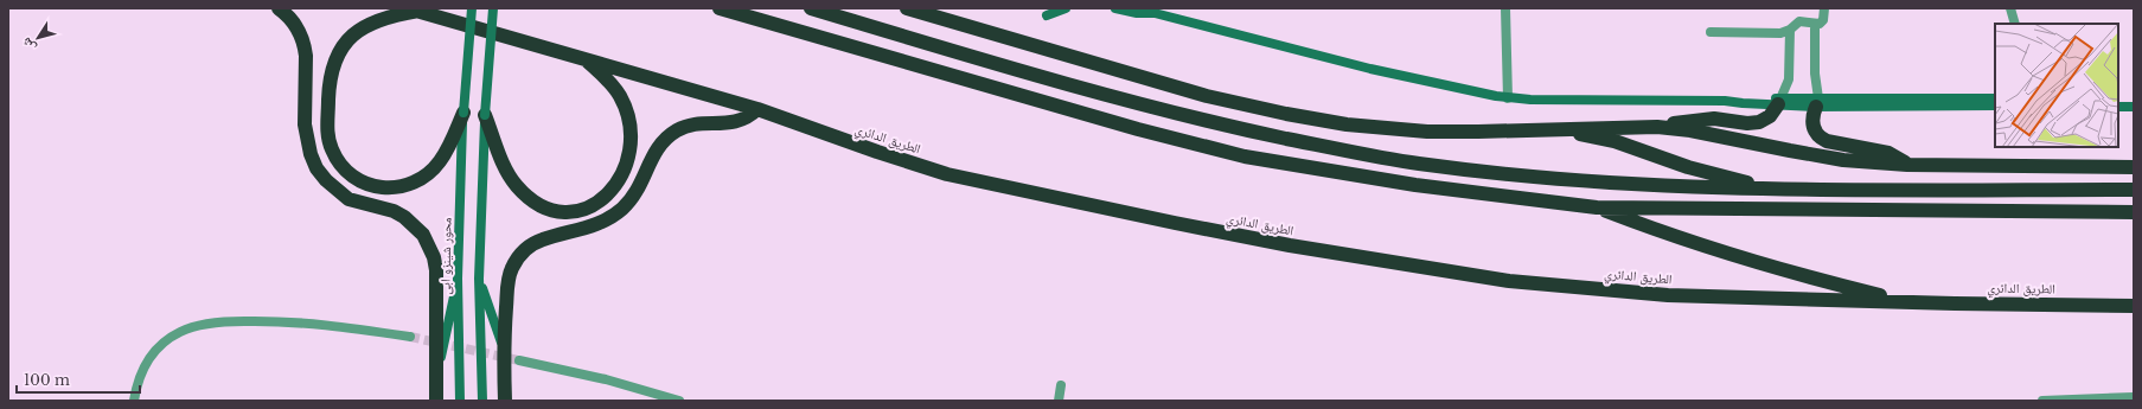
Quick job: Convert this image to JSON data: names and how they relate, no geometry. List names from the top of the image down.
{
  "streets": {
    "highway": ["الطريق الدائري"],
    "street": ["محور شينزو ابى"]
  },
  "scale_bar": "100 m",
  "north": "bottom left"
}
